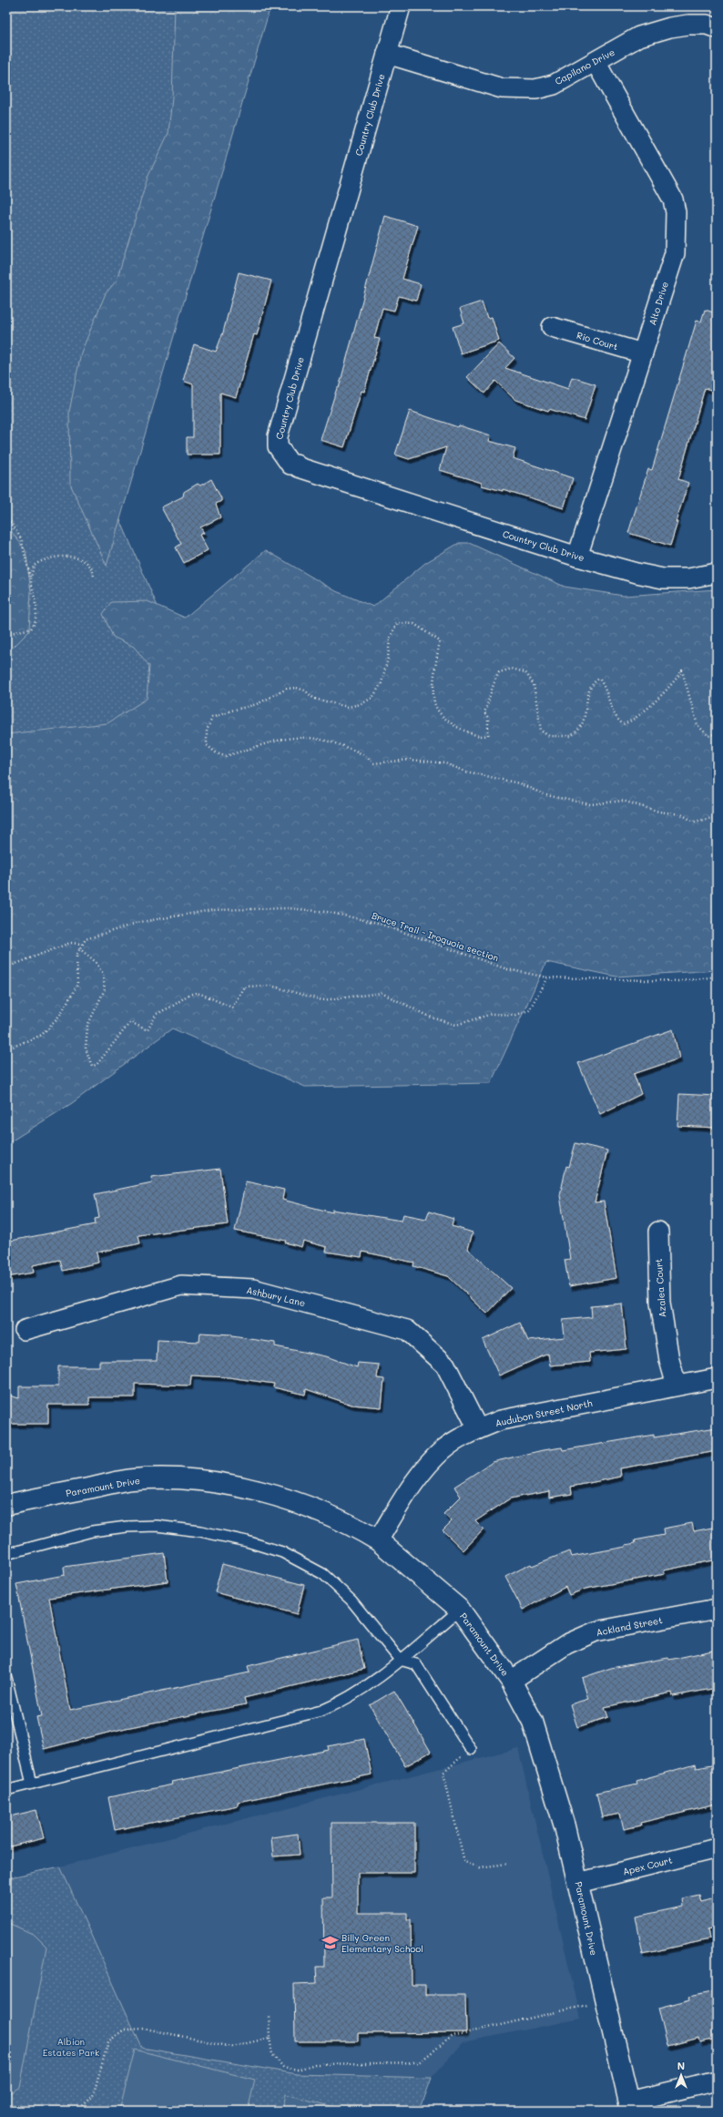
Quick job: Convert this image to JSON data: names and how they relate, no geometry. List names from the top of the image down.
{
  "streets": {
    "street": [
      "Capilano Drive",
      "Country Club Drive",
      "Alto Drive",
      "Rio Court",
      "Azalea Court",
      "Ashbury Lane",
      "Audubon Street North",
      "Paramount Drive",
      "Ackland Street",
      "Apex Court"
    ],
    "path": ["Bruce Trail - Iroquoia section"]
  },
  "crossings": [
    ["Capilano Drive", "Country Club Drive"],
    ["Capilano Drive", "Alto Drive"],
    ["Country Club Drive", "Alto Drive"],
    ["Alto Drive", "Rio Court"],
    ["Azalea Court", "Audubon Street North"],
    ["Ashbury Lane", "Audubon Street North"],
    ["Audubon Street North", "Paramount Drive"],
    ["Paramount Drive", "Ackland Street"],
    ["Paramount Drive", "Apex Court"]
  ],
  "parks": ["Albion Estates Park"],
  "places": {
    "school or university": ["Billy Green Elementary School"]
  },
  "north": "top"
}
